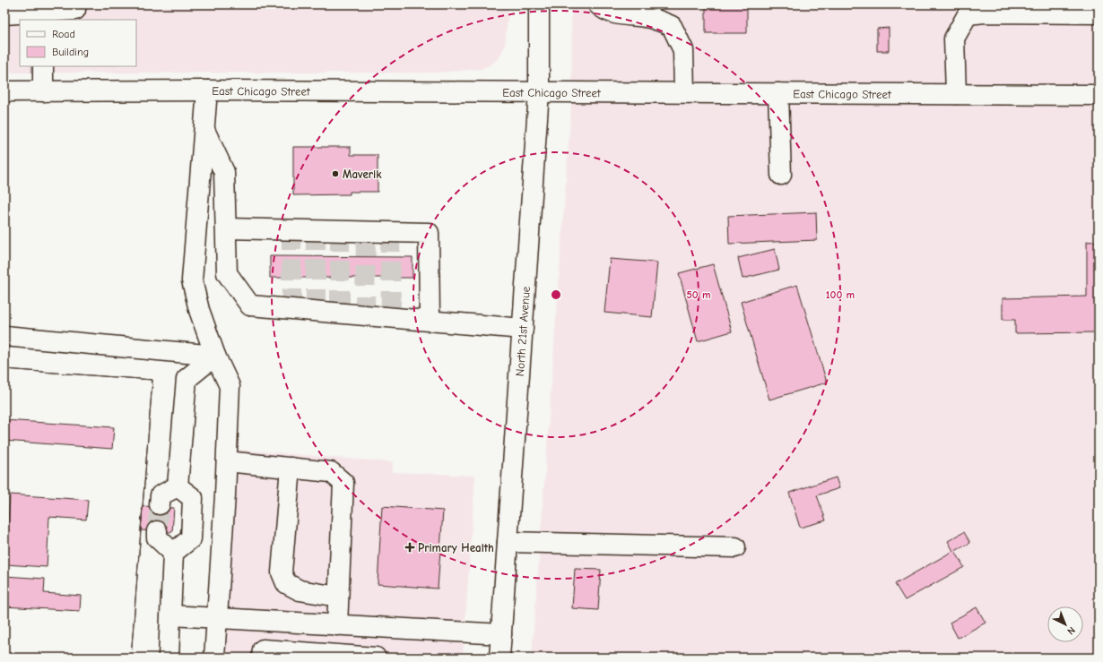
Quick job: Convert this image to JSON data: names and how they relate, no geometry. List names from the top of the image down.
{
  "streets": {
    "street": ["East Chicago Street", "North 21st Avenue"]
  },
  "crossings": [
    ["East Chicago Street", "North 21st Avenue"]
  ],
  "places": {
    "other": ["Maverik"],
    "health": ["Primary Health"]
  },
  "legend": ["Road", "Building"],
  "north": "bottom right",
  "rings": ["50 m", "100 m"]
}
